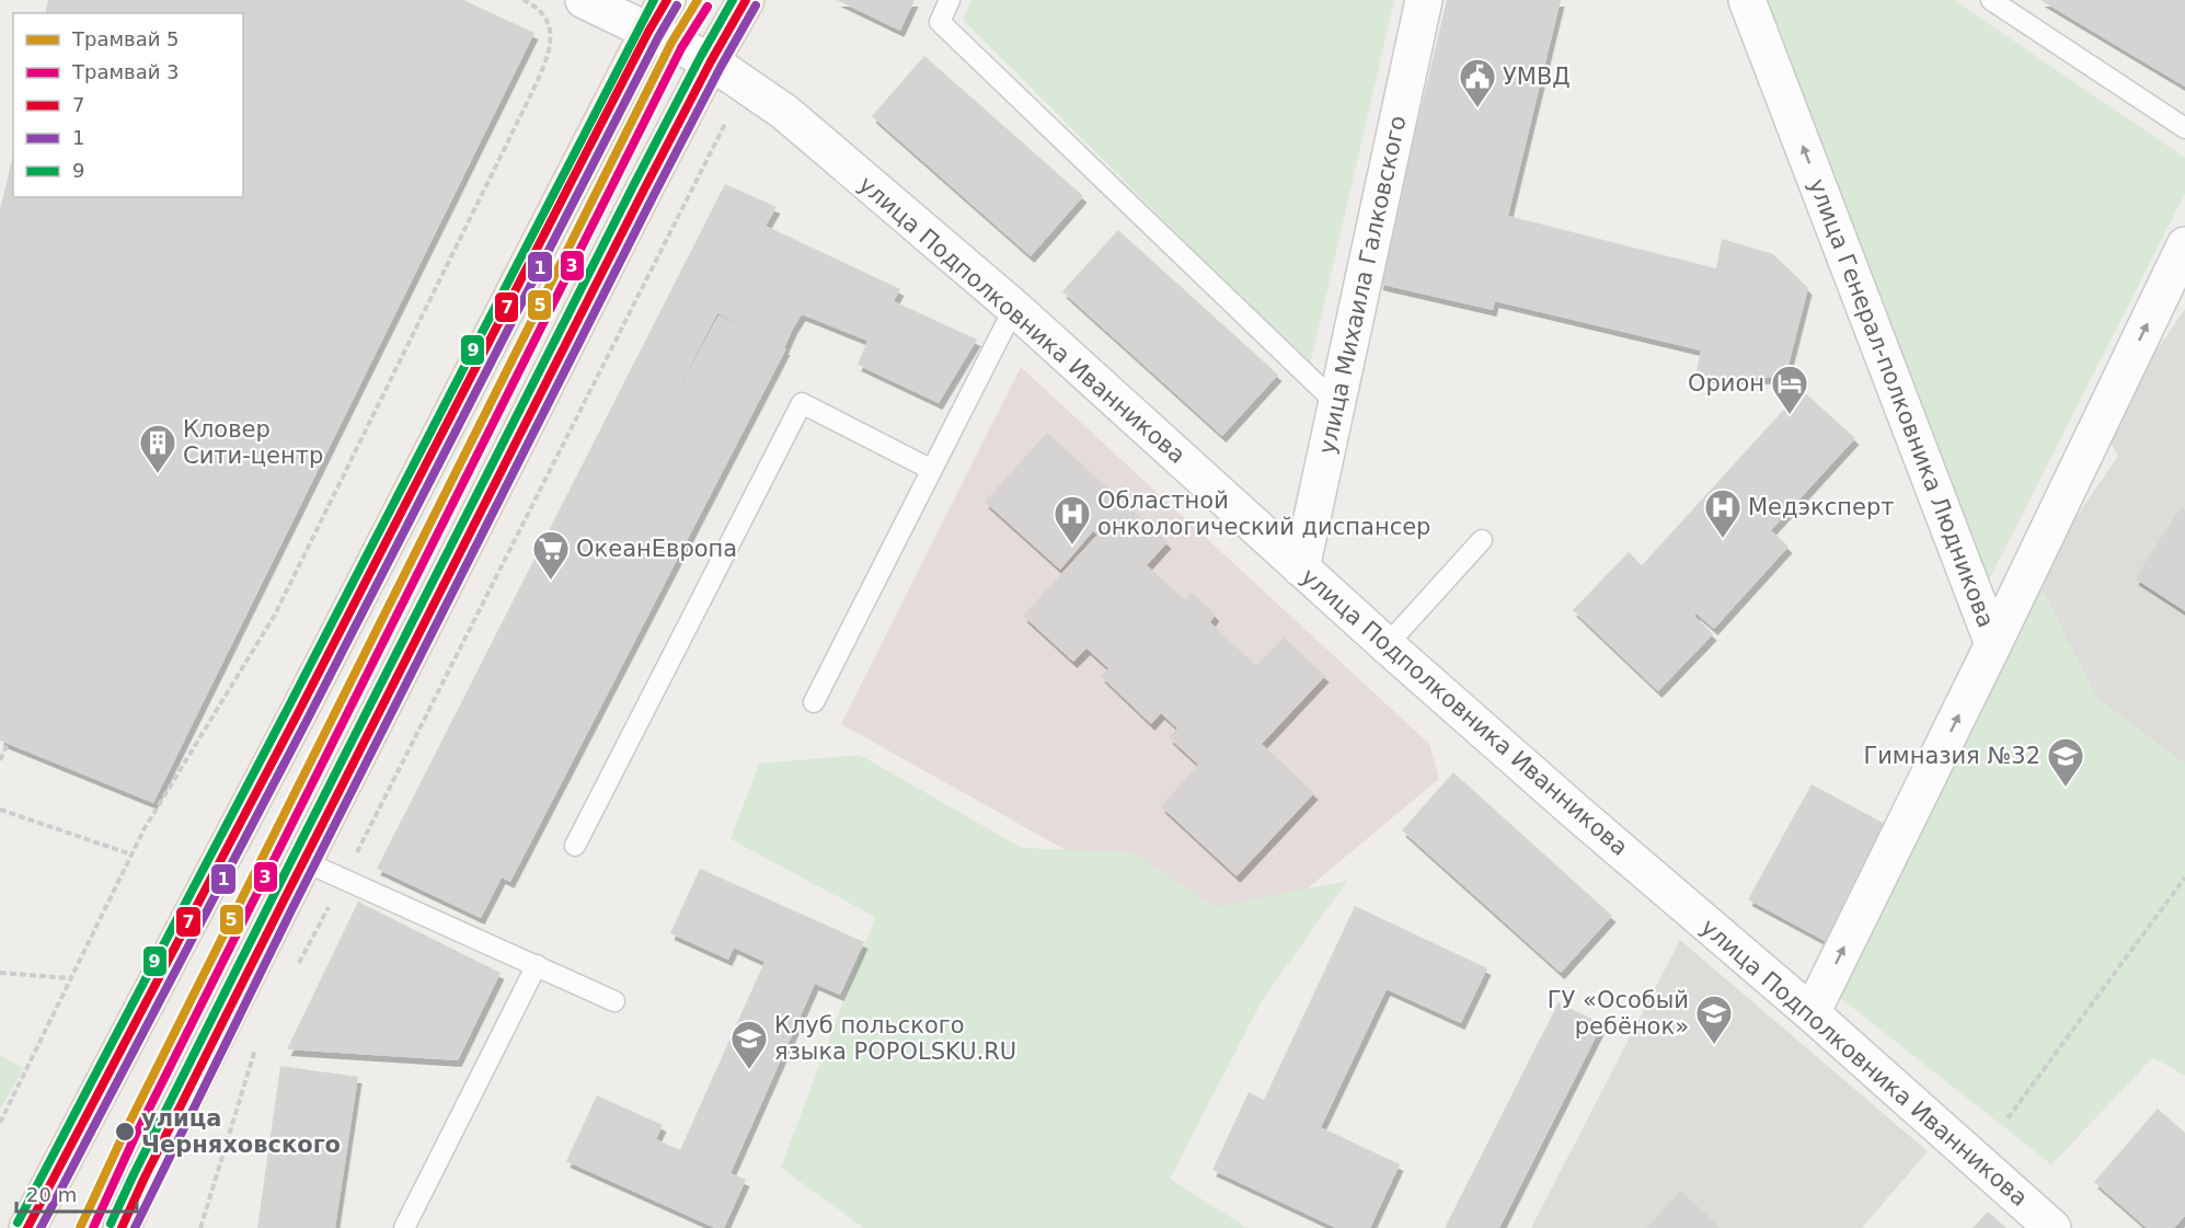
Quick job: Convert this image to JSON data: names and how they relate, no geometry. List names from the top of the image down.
{
  "streets": {
    "street": ["улица Михаила Галковского", "улица Подполковника Иванникова", "улица Генерал-полковника Людникова"]
  },
  "crossings": [
    ["улица Михаила Галковского", "улица Подполковника Иванникова"],
    ["улица Подполковника Иванникова", "улица Генерал-полковника Людникова"]
  ],
  "one_way": ["улица Генерал-полковника Людникова"],
  "places": {
    "public building": ["УМВД"],
    "hotel": ["Орион"],
    "building": ["Кловер Сити-центр"],
    "hospital": ["Медэксперт", "Областной онкологический диспансер"],
    "supermarket": ["ОкеанЕвропа"],
    "school or university": ["Гимназия №32", "ГУ «Особый ребёнок»", "Клуб польского языка POPOLSKU.RU"],
    "other": ["улица Черняховского"]
  },
  "lines": [
    "tram line 5",
    "transit line 7",
    "transit line 9",
    "transit line 1",
    "tram line 3"
  ],
  "legend": [
    "Трамвай 5",
    "Трамвай 3",
    "7",
    "1",
    "9"
  ],
  "scale_bar": "20 m"
}
